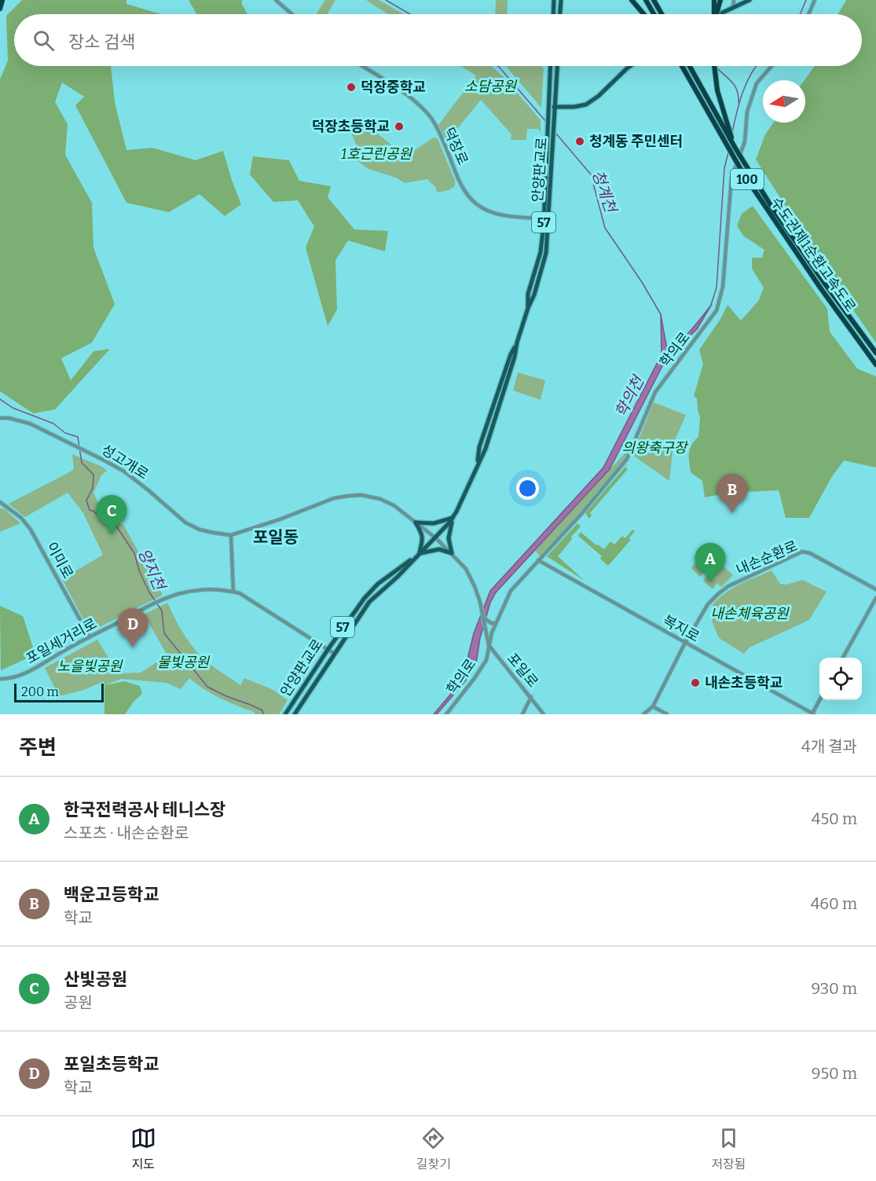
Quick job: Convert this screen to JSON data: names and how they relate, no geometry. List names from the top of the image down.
{
  "streets": {
    "highway": ["100", "수도권제1순환고속도로"],
    "main road": ["안양판교로", "57"],
    "street": [
      "덕장로",
      "학의로",
      "성고개로",
      "내손순환로",
      "이미로",
      "복지로",
      "포일세거리로",
      "포일로"
    ]
  },
  "crossings": [
    ["덕장로", "안양판교로"],
    ["안양판교로", "성고개로"],
    ["안양판교로", "포일세거리로"],
    ["학의로", "복지로"],
    ["학의로", "포일로"],
    ["내손순환로", "복지로"],
    ["이미로", "포일세거리로"]
  ],
  "districts": ["포일동"],
  "water": ["청계천", "학의천", "양지천"],
  "parks": [
    "소담공원",
    "1호근린공원",
    "의왕축구장",
    "내손체육공원",
    "물빛공원",
    "노을빛공원"
  ],
  "places": [
    "덕장중학교",
    "덕장초등학교",
    "청계동 주민센터",
    "내손초등학교"
  ],
  "scale_bar": "200 m",
  "north": "left",
  "page": {
    "search": "장소 검색",
    "pins": [
      "B",
      "C",
      "A",
      "D"
    ],
    "scale": "200 m",
    "heading": ["주변", "4개 결과"],
    "list": [
      {
        "mark": "A",
        "name": "한국전력공사 테니스장",
        "note": "스포츠 · 내손순환로",
        "value": "450 m"
      },
      {
        "mark": "B",
        "name": "백운고등학교",
        "note": "학교",
        "value": "460 m"
      },
      {
        "mark": "C",
        "name": "산빛공원",
        "note": "공원",
        "value": "930 m"
      },
      {
        "mark": "D",
        "name": "포일초등학교",
        "note": "학교",
        "value": "950 m"
      }
    ],
    "nav": ["지도", "길찾기", "저장됨"]
  }
}
